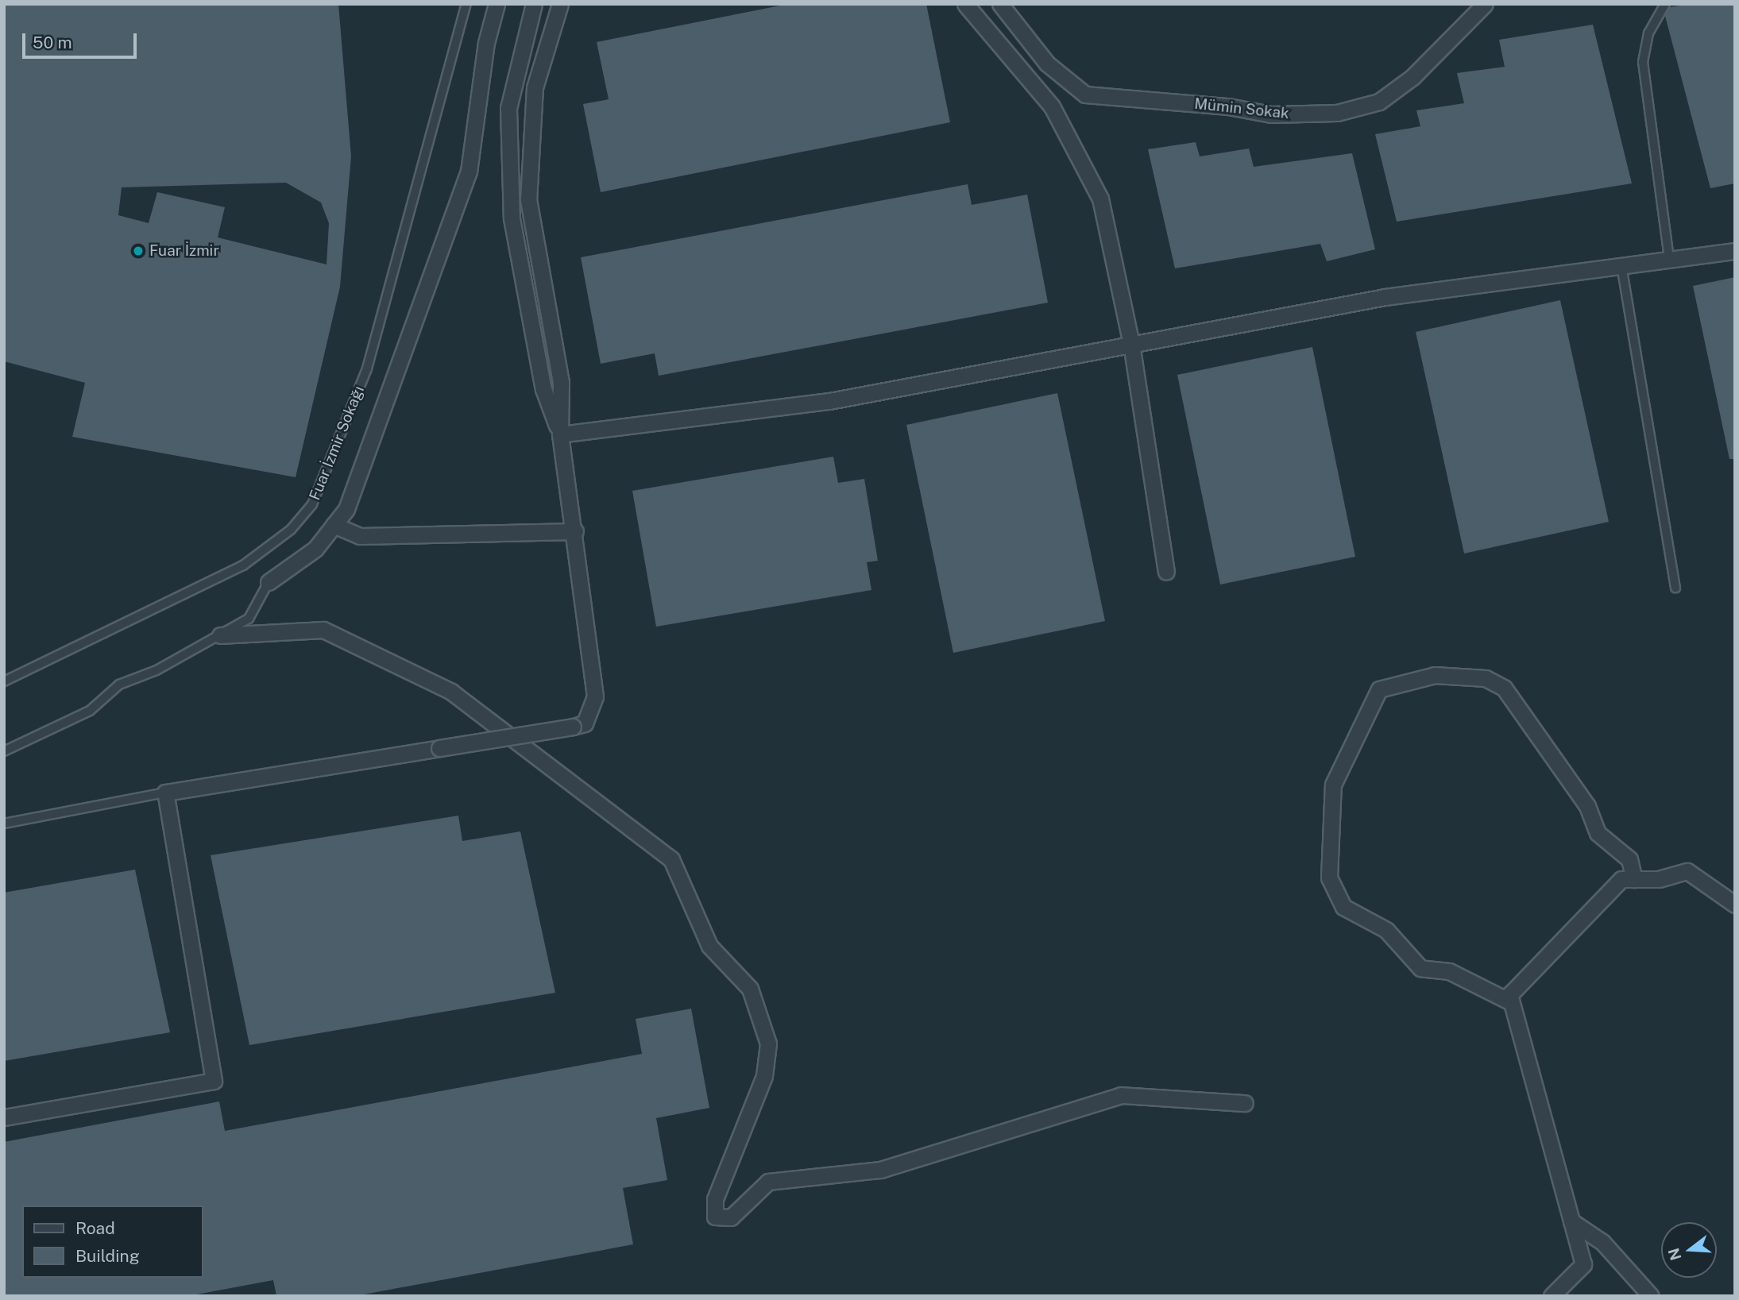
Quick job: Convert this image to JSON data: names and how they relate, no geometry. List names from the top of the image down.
{
  "streets": {
    "street": ["Mümin Sokak"],
    "lane": ["Fuar İzmir Sokağı"]
  },
  "places": ["Fuar İzmir"],
  "legend": ["Road", "Building"],
  "scale_bar": "50 m",
  "north": "left"
}
